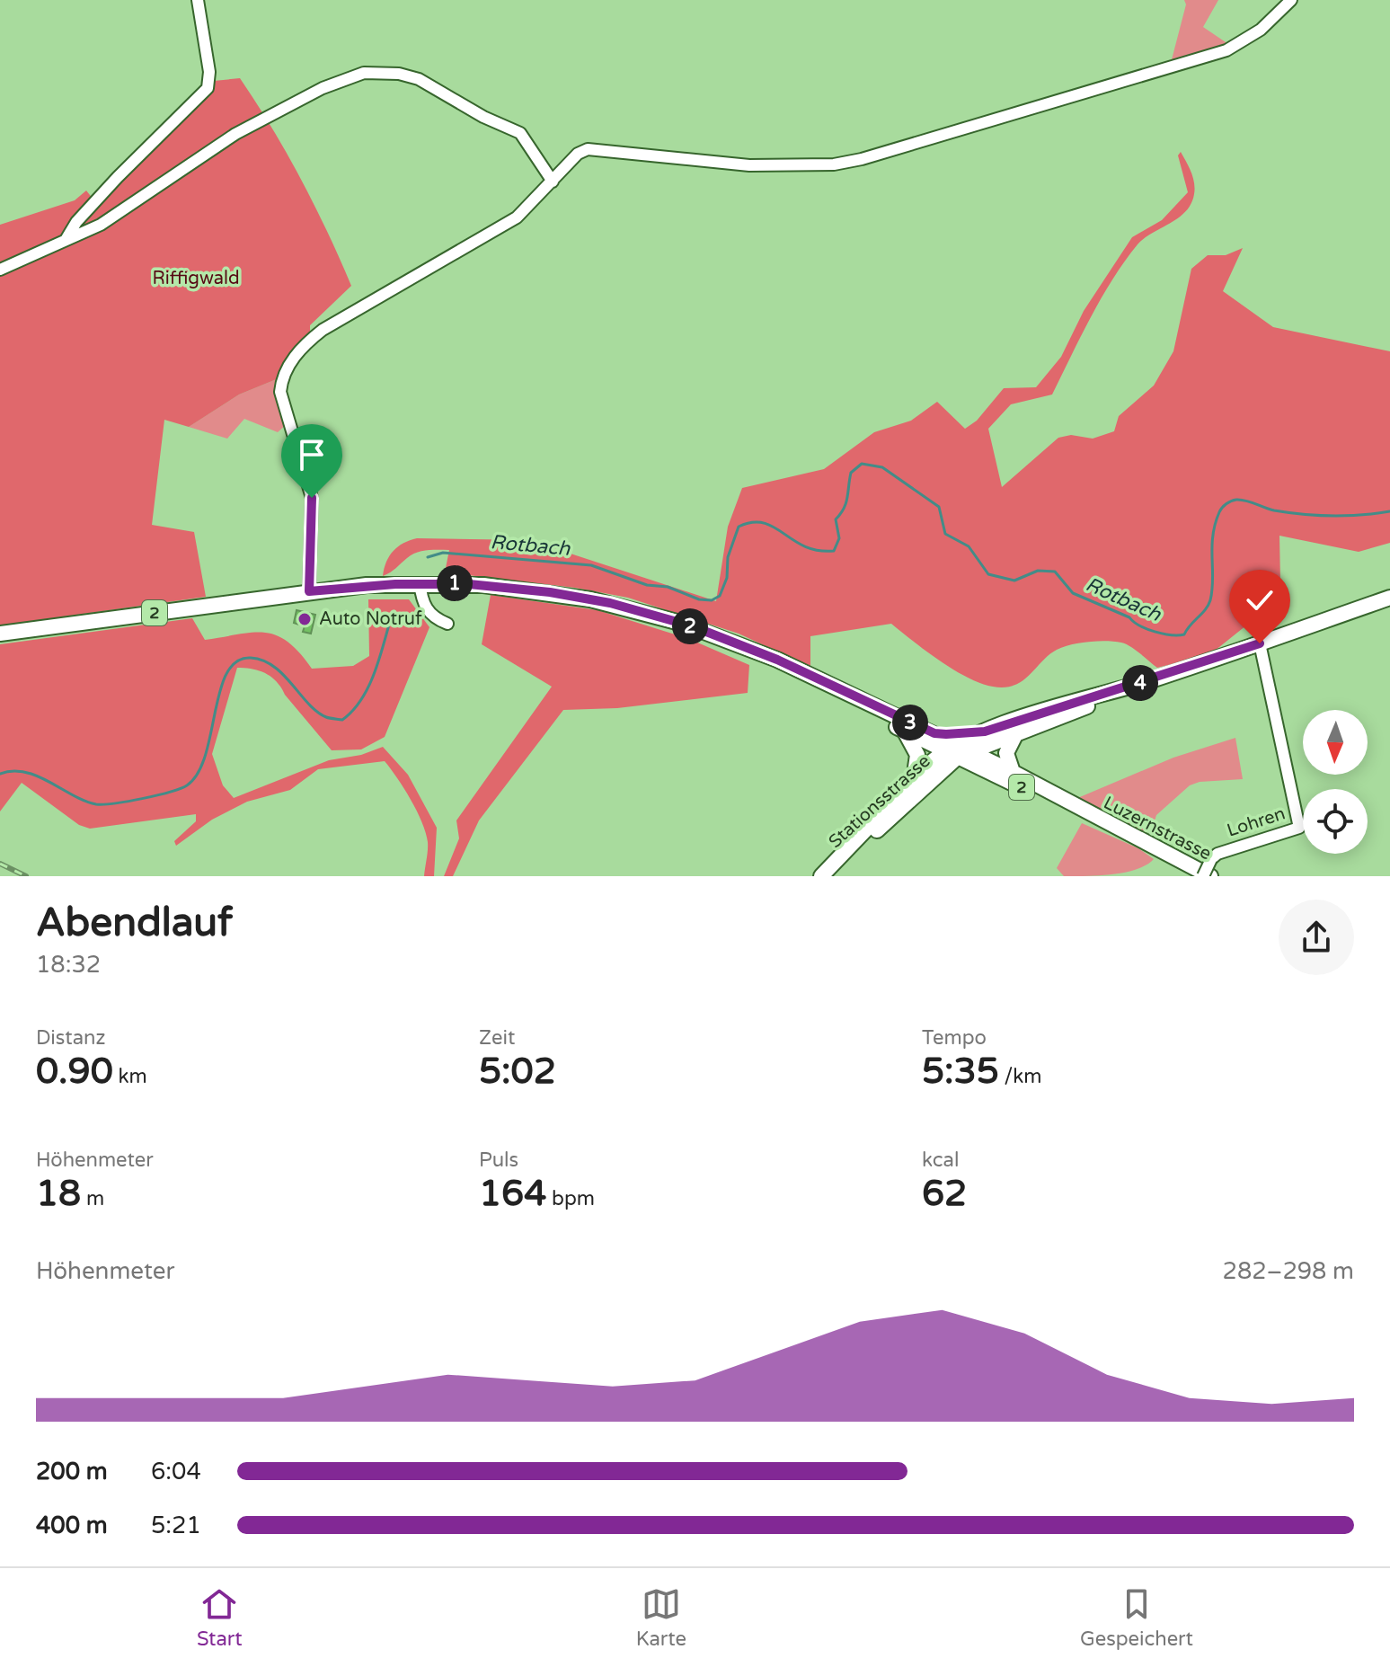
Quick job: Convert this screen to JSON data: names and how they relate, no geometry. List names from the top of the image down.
{
  "streets": {
    "main road": ["2", "Stationsstrasse", "Luzernstrasse"],
    "street": ["Lohren"]
  },
  "crossings": [
    ["2", "Stationsstrasse"],
    ["2", "Luzernstrasse"]
  ],
  "water": ["Rotbach"],
  "parks": ["Riffigwald"],
  "places": ["Auto Notruf"],
  "north": "bottom",
  "page": {
    "pins": [
      "1",
      "2",
      "4",
      "3"
    ],
    "heading": ["Abendlauf", "18:32"],
    "stats": [
      ["Distanz", "0.90 km"],
      ["Zeit", "5:02"],
      ["Tempo", "5:35 /km"],
      ["Höhenmeter", "18 m"],
      ["Puls", "164 bpm"],
      ["kcal", "62"]
    ],
    "chart": ["Höhenmeter", "282–298 m"],
    "list": [
      {
        "name": "200 m",
        "note": "6:04"
      },
      {
        "name": "400 m",
        "note": "5:21"
      }
    ],
    "tabs": ["Start", "Karte", "Gespeichert"]
  }
}
